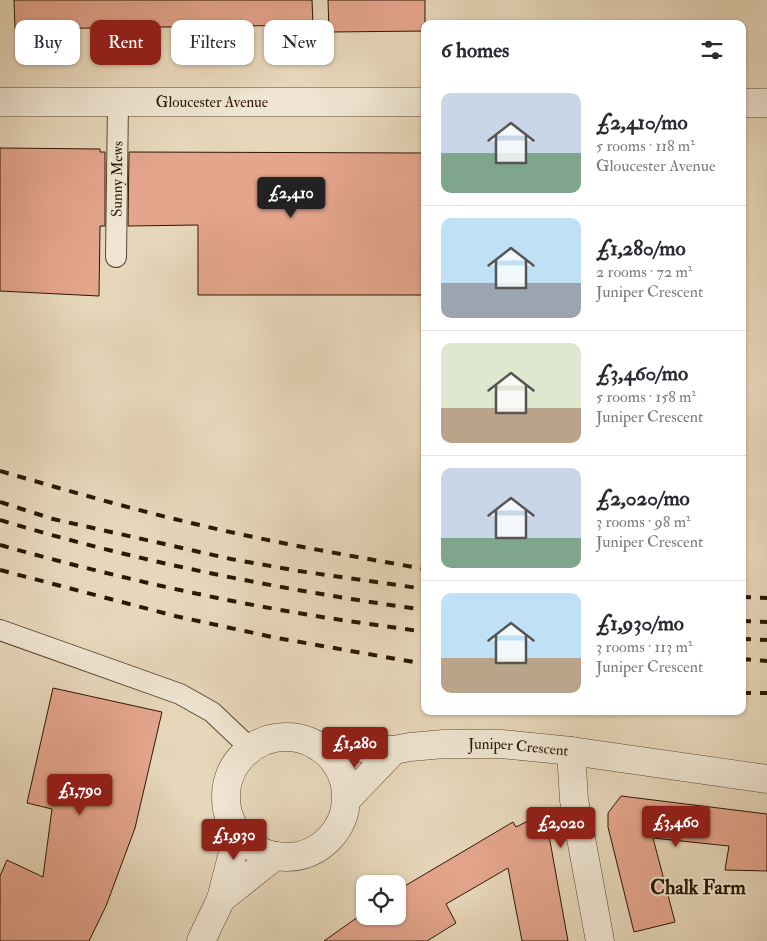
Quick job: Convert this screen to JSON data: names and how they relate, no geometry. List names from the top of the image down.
{
  "streets": {
    "street": ["Gloucester Avenue", "Juniper Crescent"],
    "lane": ["Sunny Mews"]
  },
  "crossings": [
    ["Gloucester Avenue", "Sunny Mews"]
  ],
  "districts": ["Chalk Farm"],
  "page": {
    "chip": [
      "Buy",
      "Rent",
      "Filters",
      "New"
    ],
    "heading": "6 homes",
    "list": [
      {
        "name": "£2,410/mo",
        "note": "5 rooms · 118 m² · Gloucester Avenue"
      },
      {
        "name": "£1,280/mo",
        "note": "2 rooms · 72 m² · Juniper Crescent"
      },
      {
        "name": "£3,460/mo",
        "note": "5 rooms · 158 m² · Juniper Crescent"
      },
      {
        "name": "£2,020/mo",
        "note": "3 rooms · 98 m² · Juniper Crescent"
      },
      {
        "name": "£1,930/mo",
        "note": "3 rooms · 113 m² · Juniper Crescent"
      }
    ],
    "price": [
      "£2,410",
      "£1,280",
      "£1,790",
      "£3,460",
      "£2,020",
      "£1,930"
    ]
  }
}
